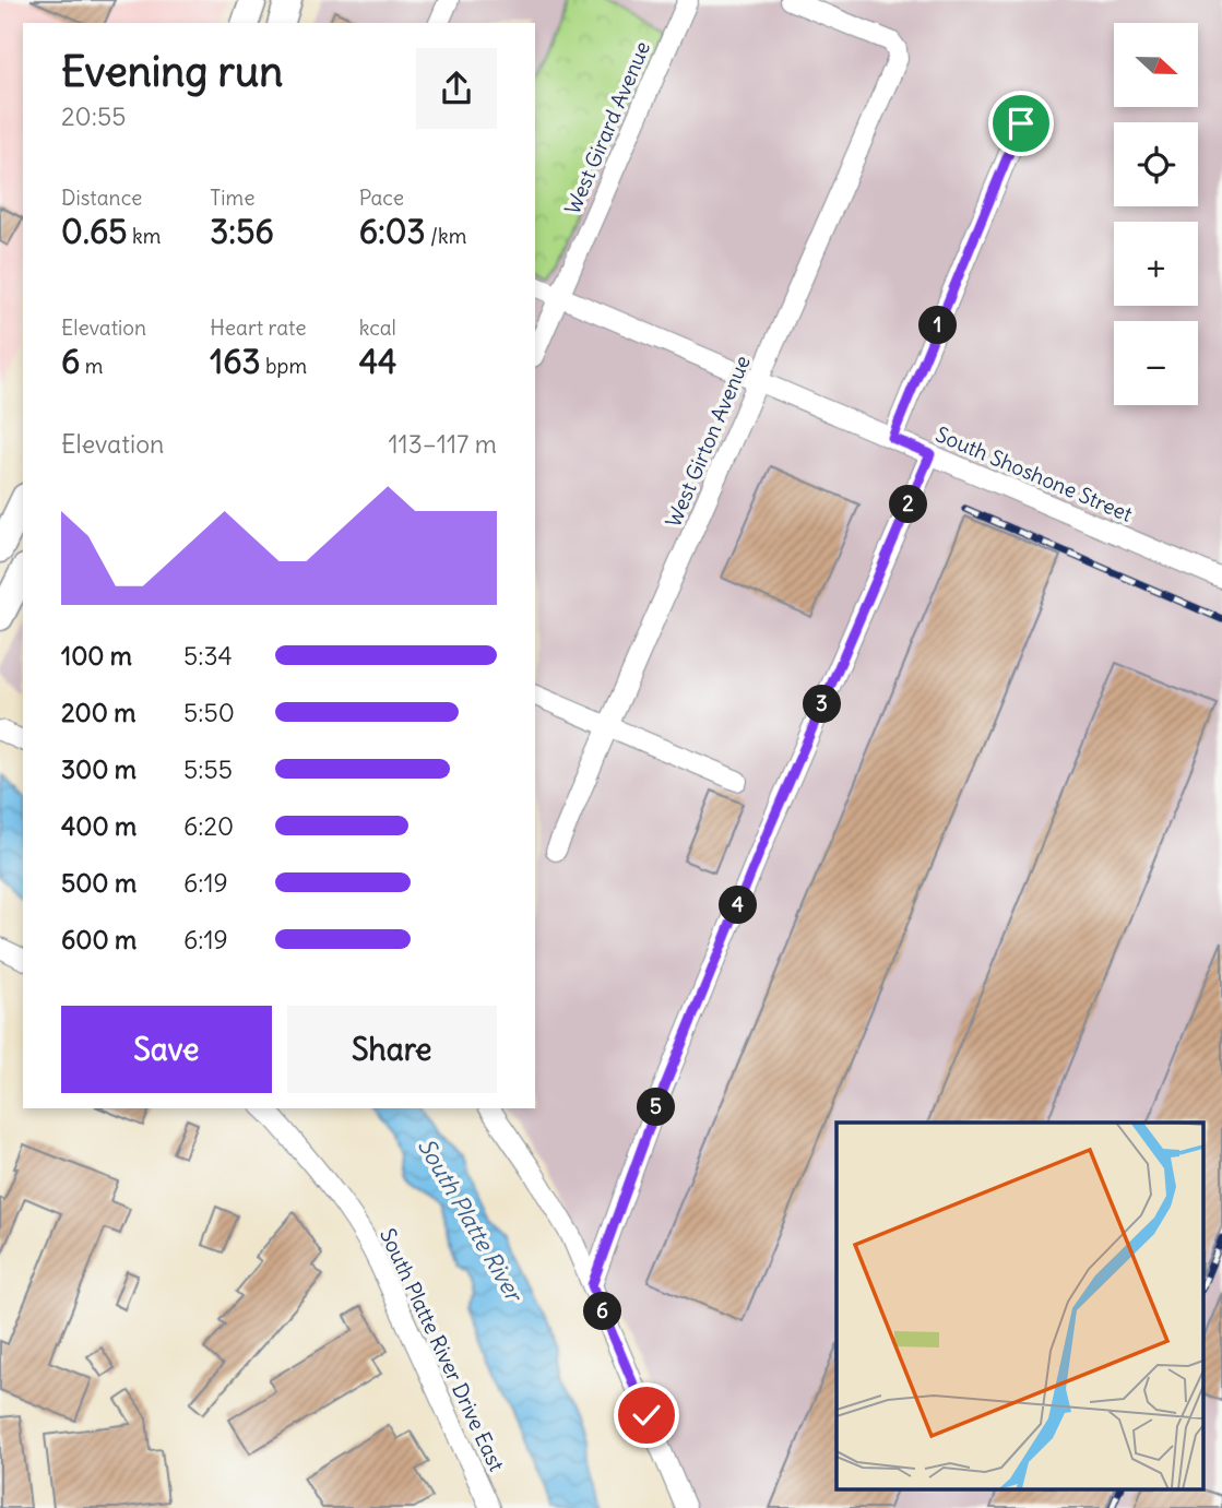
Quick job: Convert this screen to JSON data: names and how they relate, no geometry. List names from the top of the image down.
{
  "streets": {
    "street": [
      "West Girard Avenue",
      "West Girton Avenue",
      "South Shoshone Street",
      "South Platte River Drive East"
    ]
  },
  "crossings": [
    ["West Girard Avenue", "South Shoshone Street"],
    ["West Girton Avenue", "South Shoshone Street"]
  ],
  "water": ["South Platte River"],
  "north": "right",
  "page": {
    "map_buttons": ["+", "−"],
    "heading": ["Evening run", "20:55"],
    "stats": [
      ["Distance", "0.65 km"],
      ["Time", "3:56"],
      ["Pace", "6:03 /km"],
      ["Elevation", "6 m"],
      ["Heart rate", "163 bpm"],
      ["kcal", "44"]
    ],
    "pins": [
      "1",
      "2",
      "3",
      "4",
      "5",
      "6"
    ],
    "chart": ["Elevation", "113–117 m"],
    "list": [
      {
        "name": "100 m",
        "note": "5:34"
      },
      {
        "name": "200 m",
        "note": "5:50"
      },
      {
        "name": "300 m",
        "note": "5:55"
      },
      {
        "name": "400 m",
        "note": "6:20"
      },
      {
        "name": "500 m",
        "note": "6:19"
      },
      {
        "name": "600 m",
        "note": "6:19"
      }
    ],
    "buttons": ["Save", "Share"]
  }
}
